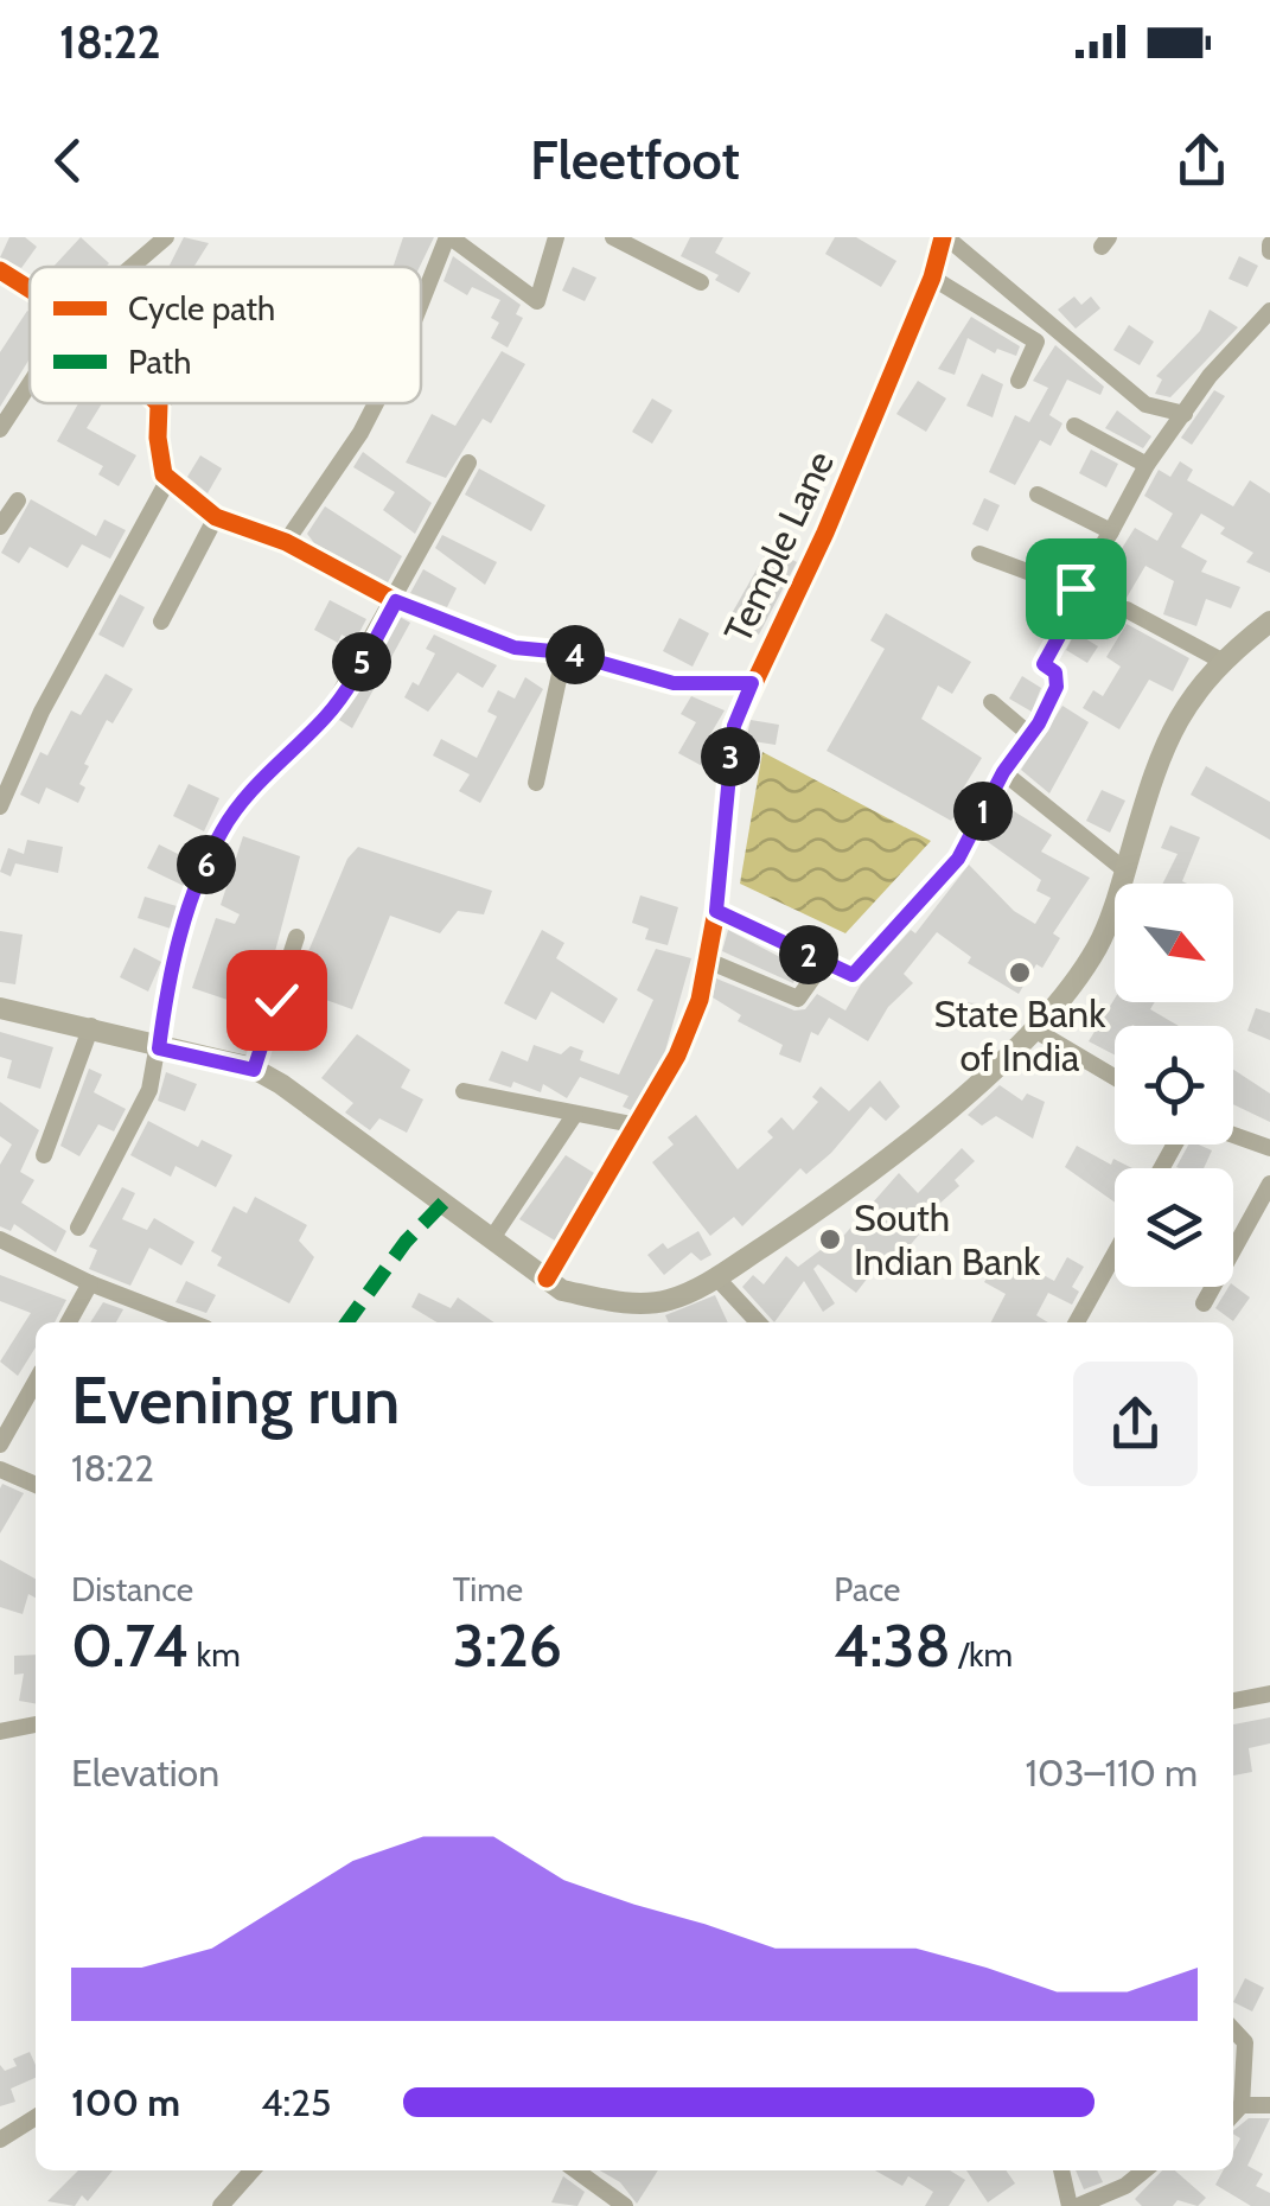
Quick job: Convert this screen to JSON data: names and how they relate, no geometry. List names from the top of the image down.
{
  "streets": {
    "street": ["Temple Lane"]
  },
  "places": ["State Bank of India", "South Indian Bank"],
  "legend": ["Cycle path", "Path"],
  "north": "bottom right",
  "page": {
    "status": "18:22",
    "header": "Fleetfoot",
    "pins": [
      "4",
      "5",
      "3",
      "1",
      "6",
      "2"
    ],
    "heading": ["Evening run", "18:22"],
    "stats": [
      ["Distance", "0.74 km"],
      ["Time", "3:26"],
      ["Pace", "4:38 /km"]
    ],
    "chart": ["Elevation", "103–110 m"],
    "list": [
      {
        "name": "100 m",
        "note": "4:25"
      }
    ]
  }
}
